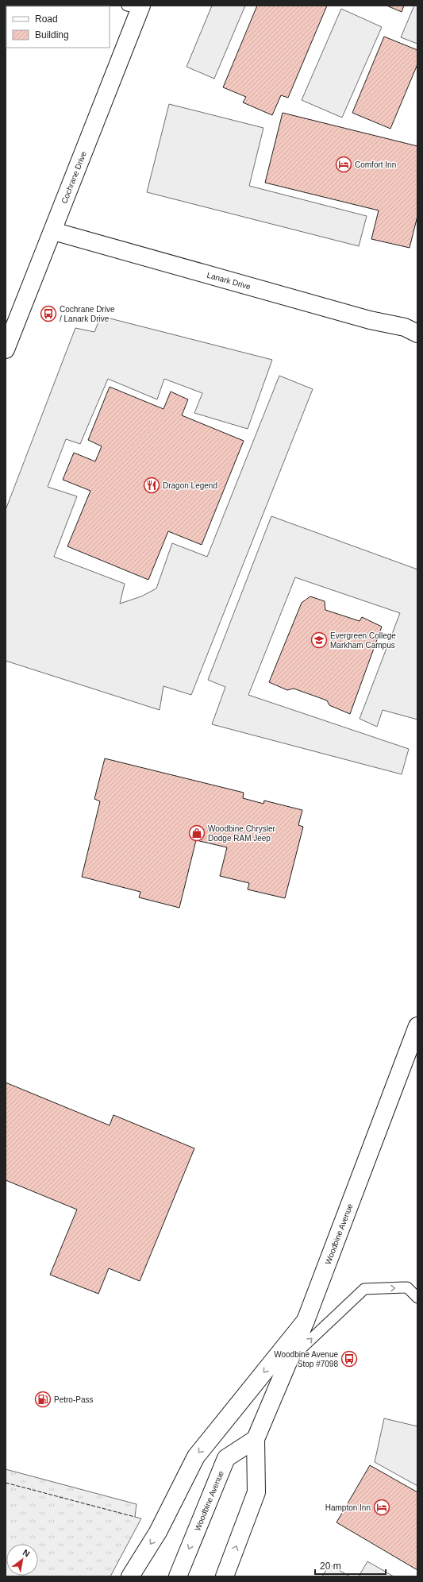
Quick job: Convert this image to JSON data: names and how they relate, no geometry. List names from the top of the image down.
{
  "streets": {
    "main road": ["Cochrane Drive", "Lanark Drive", "Woodbine Avenue"]
  },
  "crossings": [
    ["Cochrane Drive", "Lanark Drive"]
  ],
  "places": {
    "hotel": ["Comfort Inn", "Hampton Inn"],
    "bus stop": ["Cochrane Drive / Lanark Drive", "Woodbine Avenue Stop #7098"],
    "restaurant": ["Dragon Legend"],
    "school or university": ["Evergreen College Markham Campus"],
    "shop": ["Woodbine Chrysler Dodge RAM Jeep"],
    "fuel station": ["Petro-Pass"]
  },
  "legend": ["Road", "Building"],
  "scale_bar": "20 m",
  "north": "top right"
}
